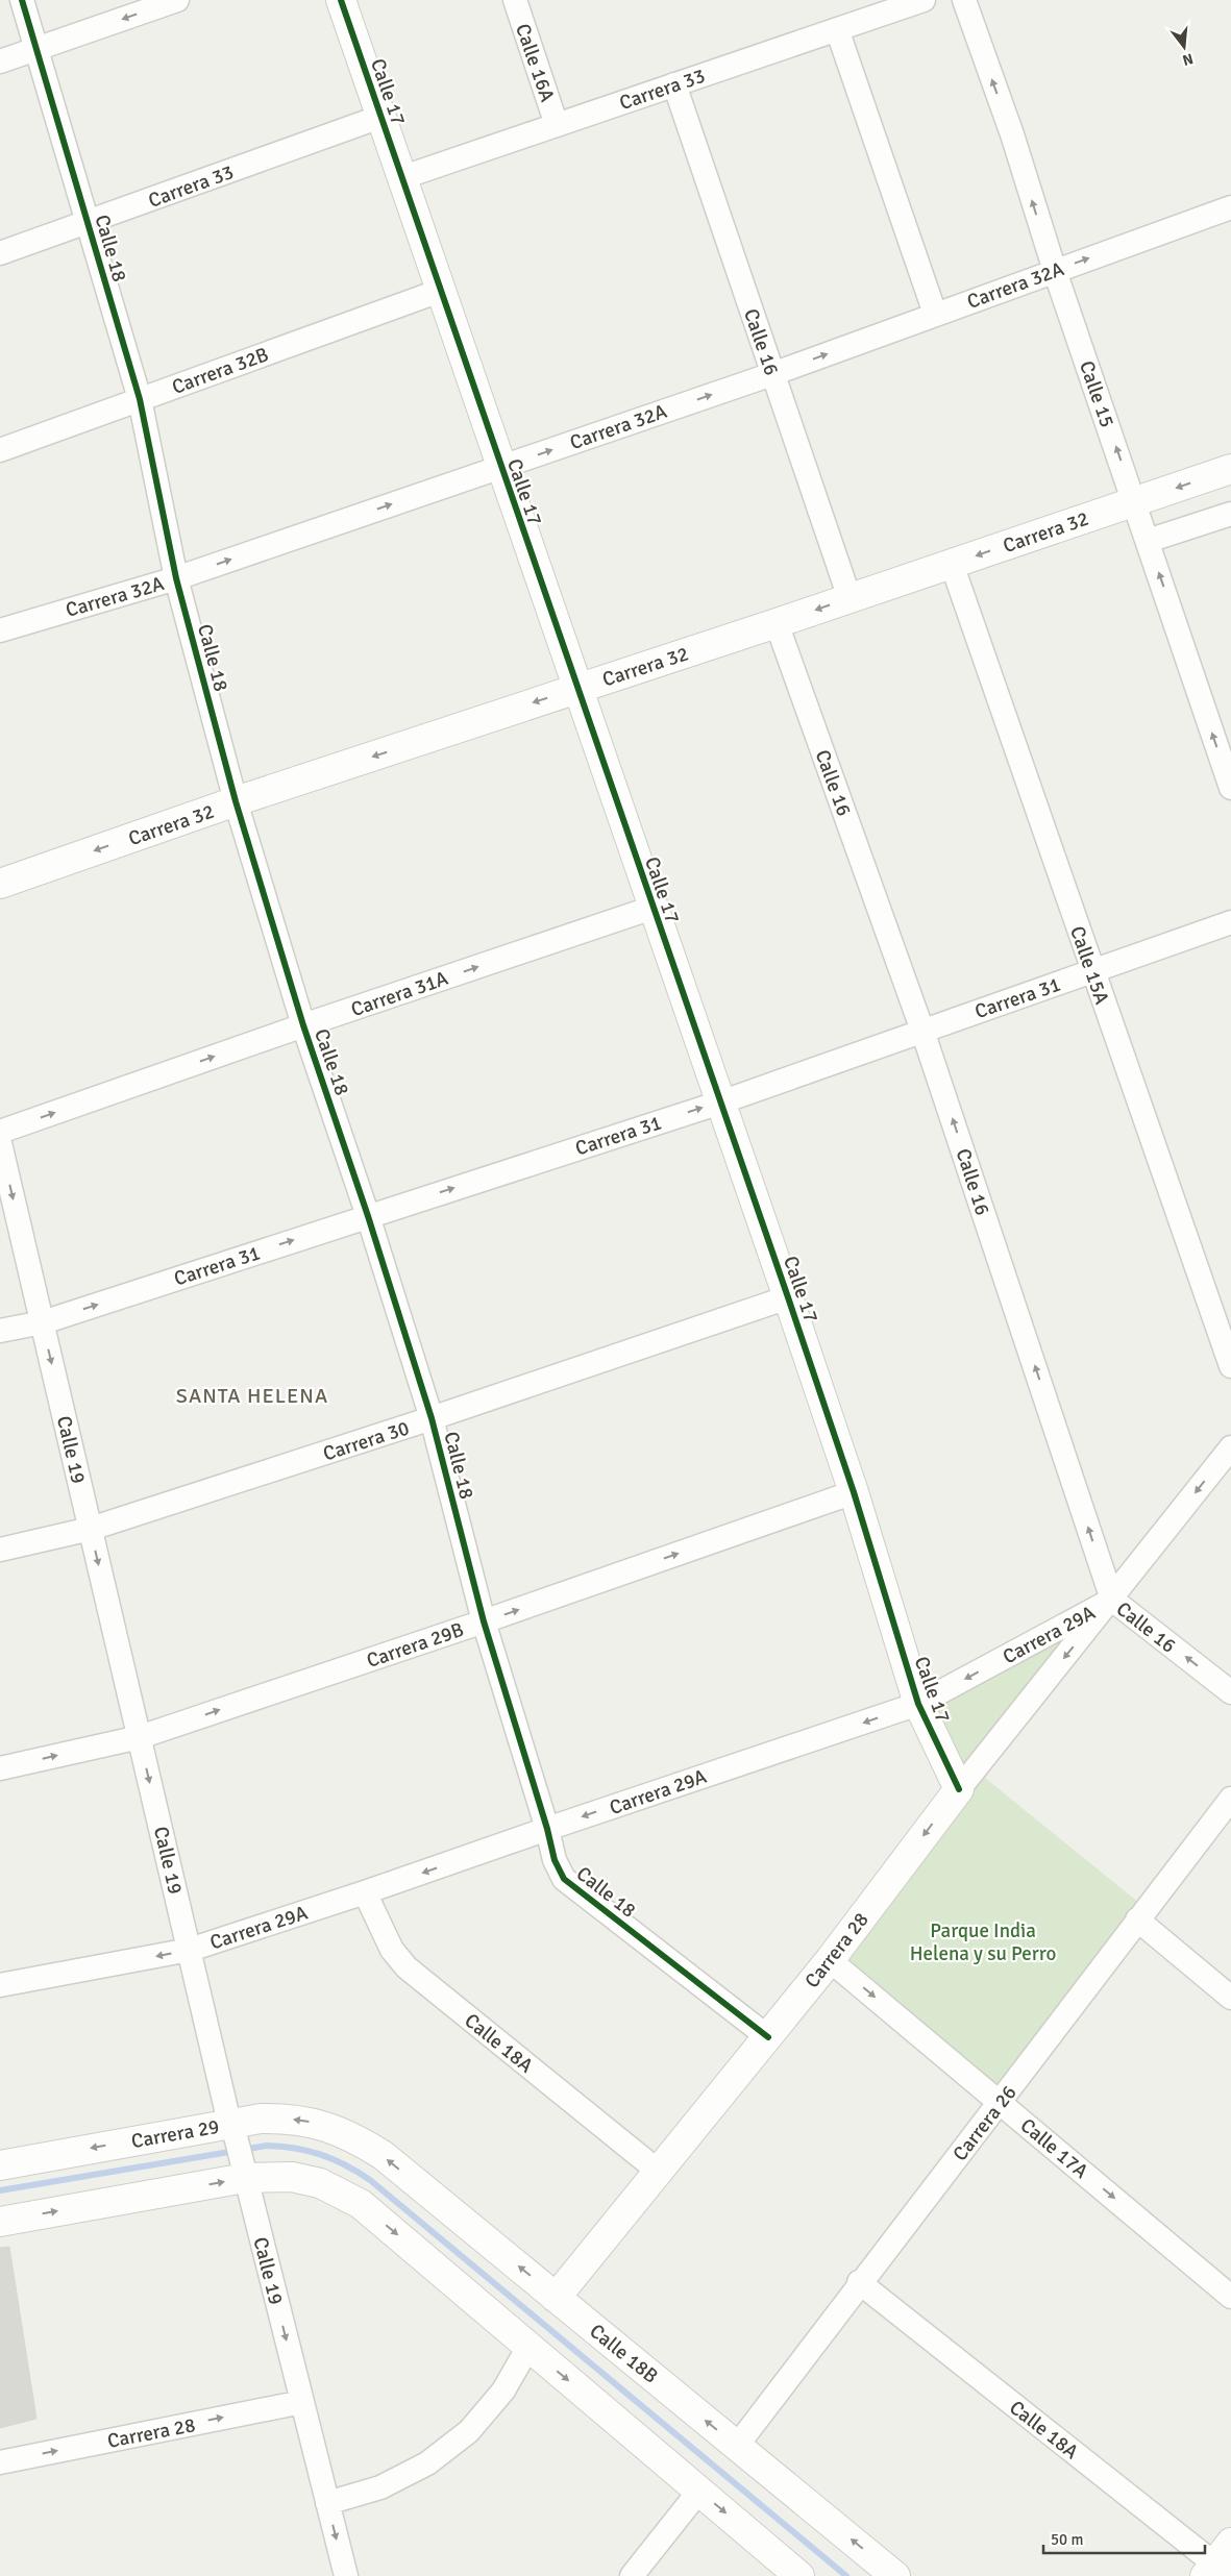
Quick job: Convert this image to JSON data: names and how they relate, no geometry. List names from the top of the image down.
{
  "streets": {
    "street": [
      "Calle 16A",
      "Carrera 33",
      "Calle 17",
      "Calle 18",
      "Carrera 32A",
      "Calle 16",
      "Carrera 32B",
      "Calle 15",
      "Carrera 32",
      "Calle 15A",
      "Carrera 31A",
      "Carrera 31",
      "Carrera 30",
      "Calle 19",
      "Carrera 29A",
      "Carrera 29B",
      "Carrera 28",
      "Calle 18A",
      "Carrera 26",
      "Carrera 29",
      "Calle 17A",
      "Calle 18B"
    ]
  },
  "crossings": [
    ["Calle 16A", "Carrera 33"],
    ["Carrera 33", "Calle 17"],
    ["Carrera 33", "Calle 18"],
    ["Carrera 33", "Calle 16"],
    ["Calle 17", "Carrera 32A"],
    ["Calle 17", "Carrera 32B"],
    ["Calle 17", "Carrera 32"],
    ["Calle 17", "Carrera 31A"],
    ["Calle 17", "Carrera 31"],
    ["Calle 17", "Carrera 30"],
    ["Calle 17", "Carrera 29A"],
    ["Calle 17", "Carrera 29B"],
    ["Calle 17", "Carrera 28"],
    ["Calle 18", "Carrera 32A"],
    ["Calle 18", "Carrera 32B"],
    ["Calle 18", "Carrera 32"],
    ["Calle 18", "Carrera 31A"],
    ["Calle 18", "Carrera 31"],
    ["Calle 18", "Carrera 30"],
    ["Calle 18", "Carrera 29A"],
    ["Calle 18", "Carrera 29B"],
    ["Calle 18", "Carrera 28"],
    ["Carrera 32A", "Calle 16"],
    ["Carrera 32A", "Calle 15"],
    ["Calle 16", "Carrera 32"],
    ["Calle 16", "Carrera 31"],
    ["Calle 16", "Carrera 29A"],
    ["Calle 16", "Carrera 28"],
    ["Calle 15", "Carrera 32"],
    ["Carrera 32", "Calle 15A"],
    ["Calle 15A", "Carrera 31"],
    ["Carrera 31", "Calle 19"],
    ["Carrera 30", "Calle 19"],
    ["Calle 19", "Carrera 29A"],
    ["Calle 19", "Carrera 29B"],
    ["Calle 19", "Carrera 28"],
    ["Calle 19", "Carrera 29"],
    ["Carrera 29A", "Carrera 28"],
    ["Carrera 29A", "Calle 18A"],
    ["Carrera 28", "Calle 18A"],
    ["Carrera 28", "Calle 17A"],
    ["Carrera 28", "Calle 18B"],
    ["Calle 18A", "Carrera 26"],
    ["Carrera 26", "Calle 17A"],
    ["Carrera 26", "Calle 18B"],
    ["Carrera 29", "Calle 18B"]
  ],
  "one_way": [
    "Carrera 32A",
    "Calle 16",
    "Carrera 32",
    "Carrera 31A",
    "Carrera 31",
    "Calle 19",
    "Carrera 29A",
    "Carrera 29B",
    "Calle 17A"
  ],
  "districts": ["SANTA HELENA"],
  "parks": ["Parque India Helena y su Perro"],
  "scale_bar": "50 m",
  "north": "bottom"
}
